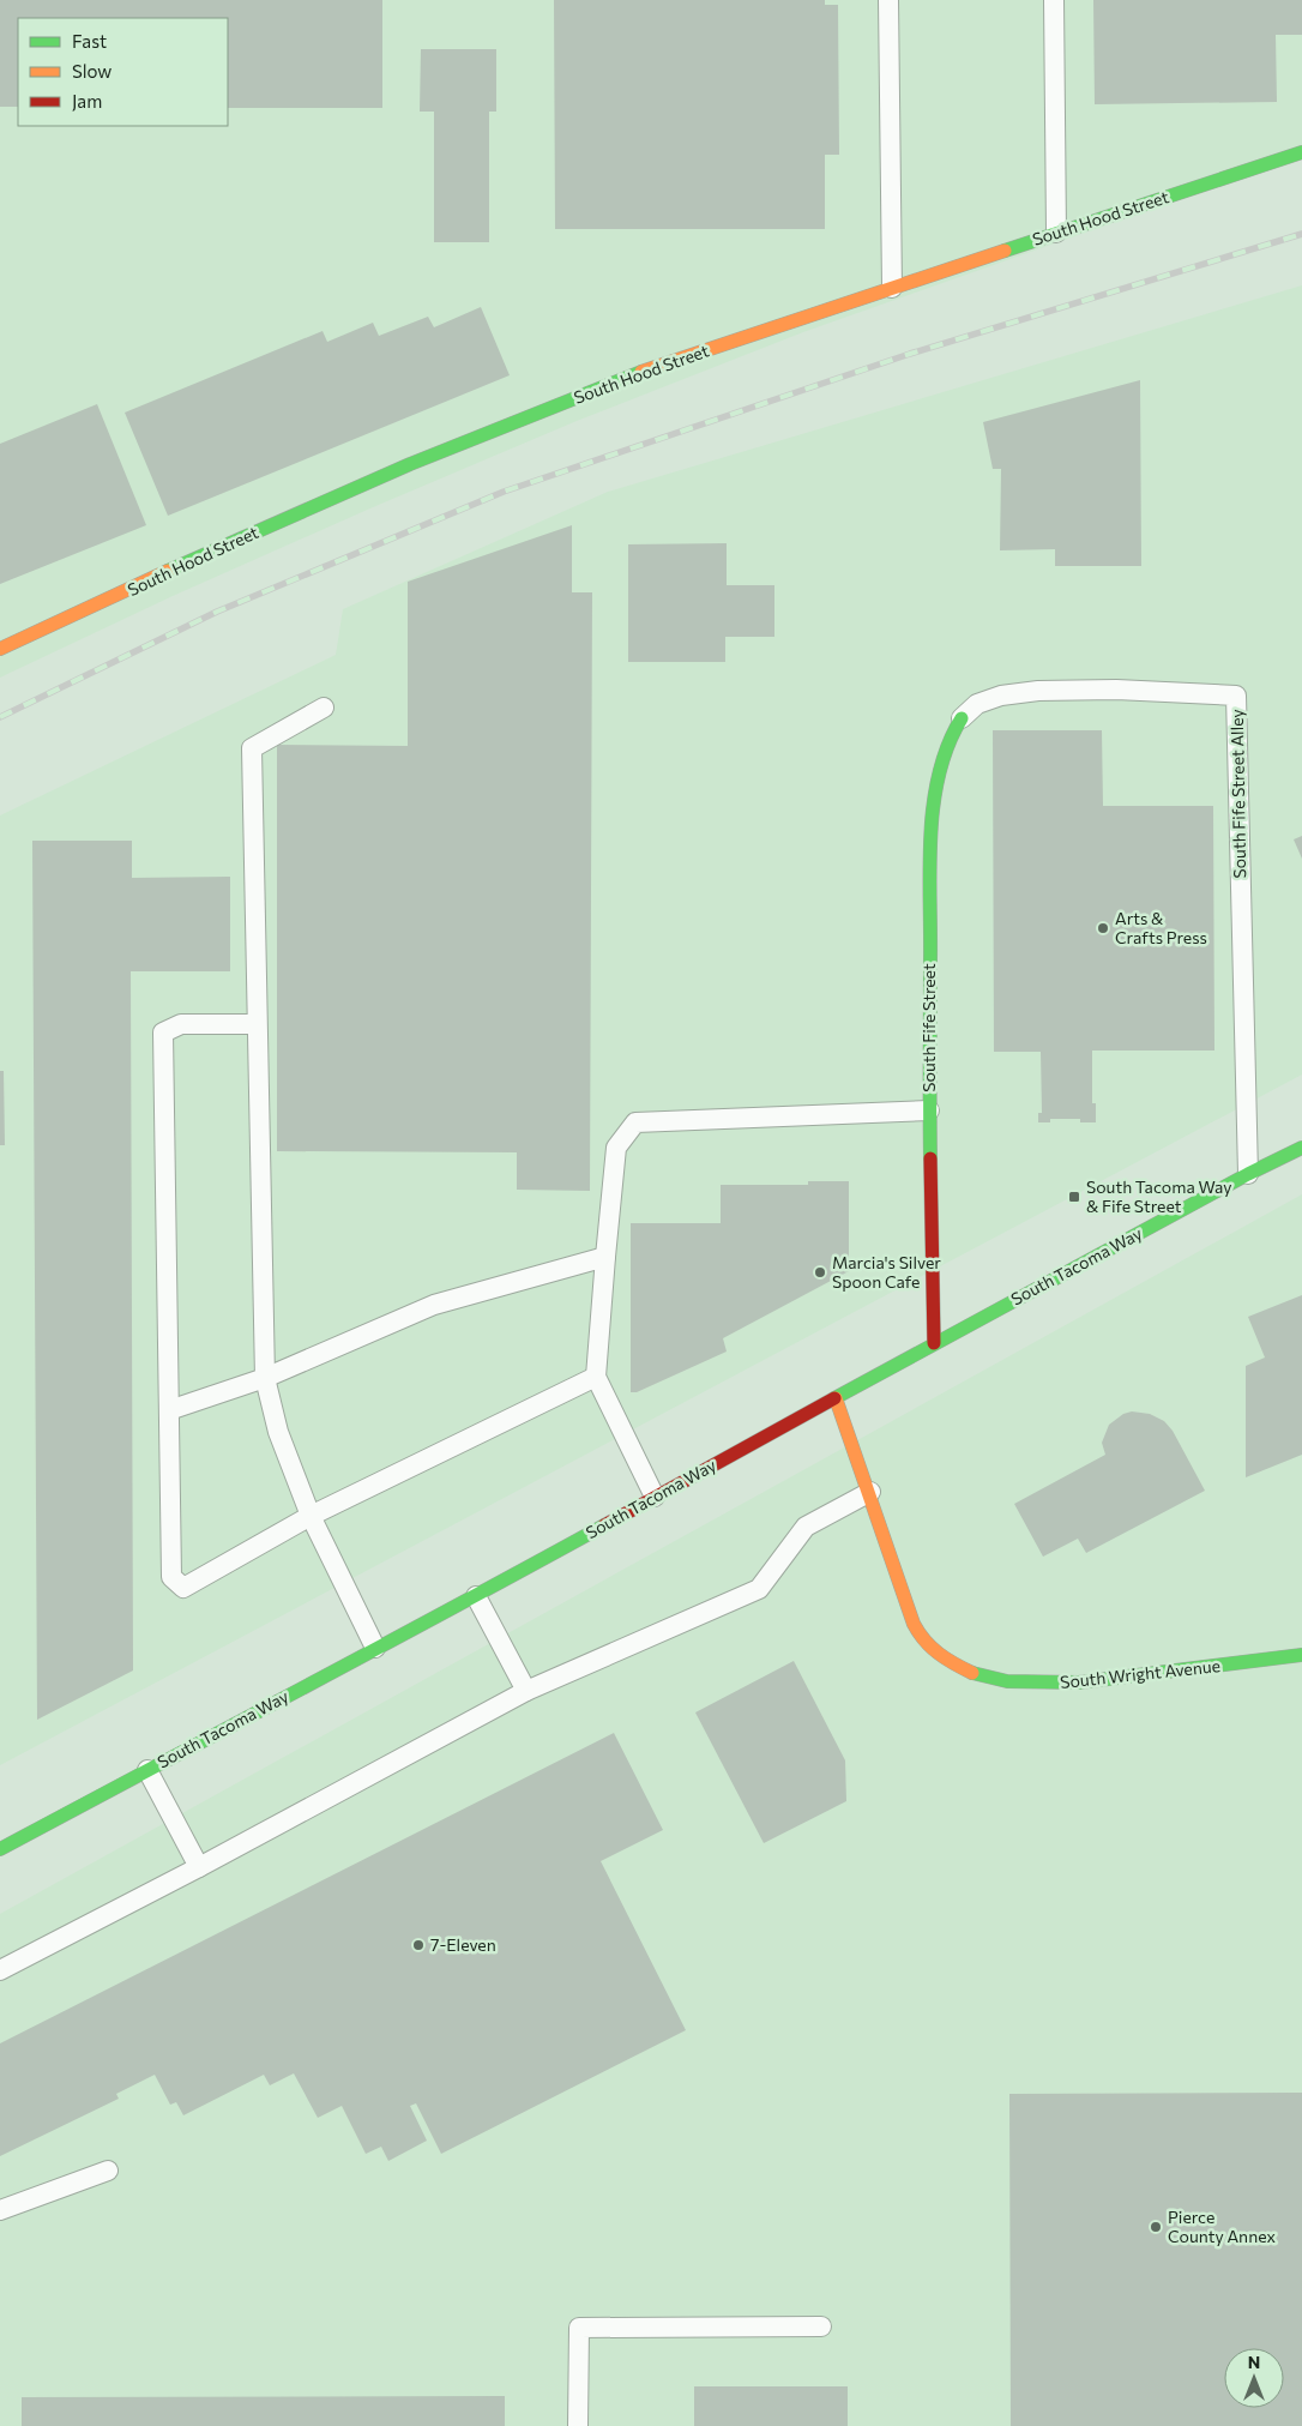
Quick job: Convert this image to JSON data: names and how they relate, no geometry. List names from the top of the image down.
{
  "streets": {
    "street": [
      "South Hood Street",
      "South Fife Street",
      "South Tacoma Way",
      "South Wright Avenue"
    ],
    "lane": ["South Fife Street Alley"]
  },
  "crossings": [
    ["South Fife Street Alley", "South Fife Street"],
    ["South Fife Street Alley", "South Tacoma Way"],
    ["South Fife Street", "South Tacoma Way"],
    ["South Tacoma Way", "South Wright Avenue"]
  ],
  "places": {
    "other": [
      "Arts & Crafts Press",
      "Marcia's Silver Spoon Cafe",
      "7-Eleven",
      "Pierce County Annex"
    ],
    "transit": ["South Tacoma Way & Fife Street"]
  },
  "legend": ["Fast", "Slow", "Jam"],
  "north": "top"
}
